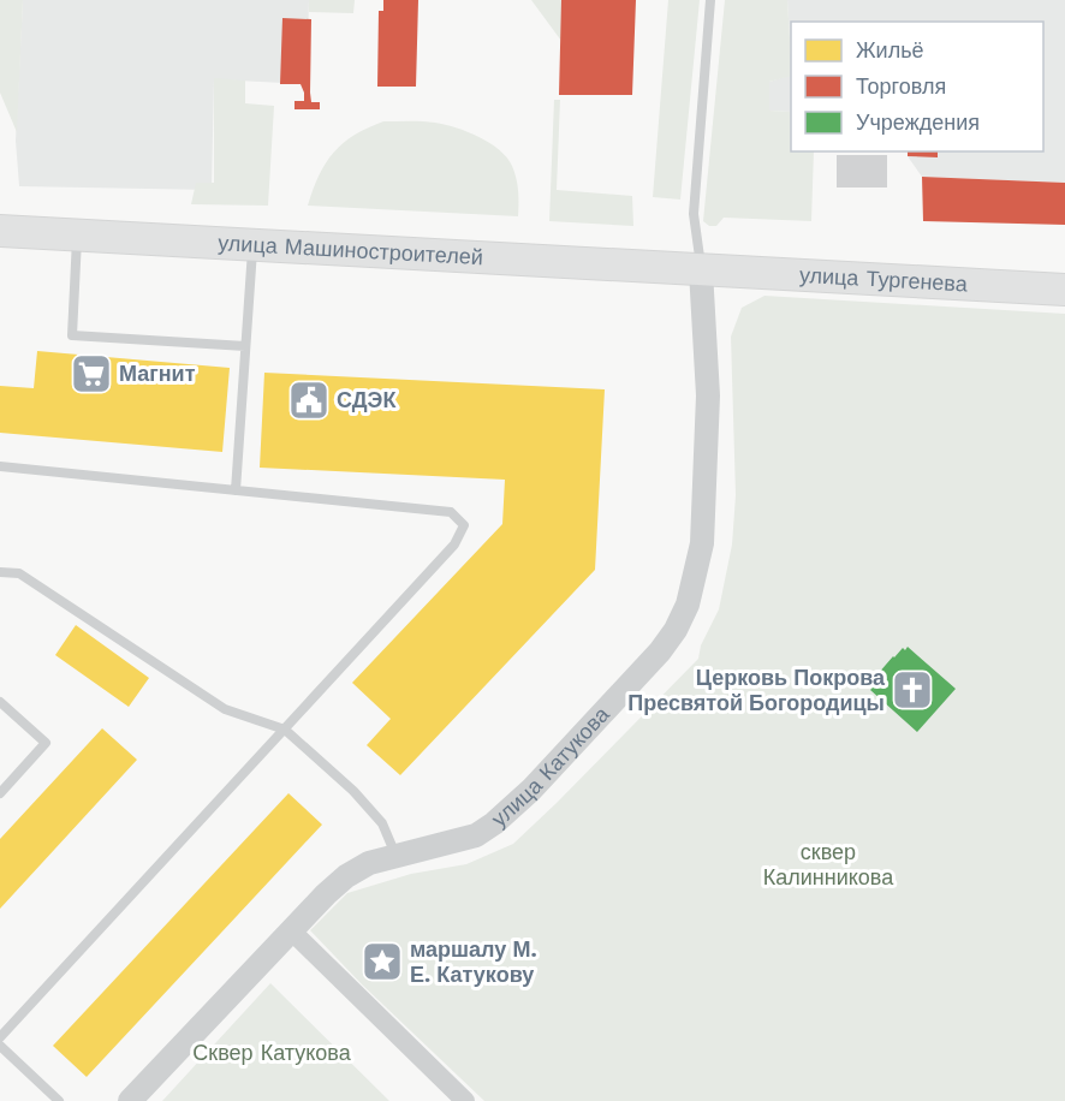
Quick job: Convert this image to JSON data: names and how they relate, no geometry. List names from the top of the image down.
{
  "streets": {
    "main road": ["улица Машиностроителей", "улица Тургенева"],
    "street": ["улица Катукова"]
  },
  "crossings": [
    ["улица Машиностроителей", "улица Тургенева"],
    ["улица Машиностроителей", "улица Катукова"],
    ["улица Тургенева", "улица Катукова"]
  ],
  "parks": ["сквер Калинникова", "Сквер Катукова"],
  "places": {
    "supermarket": ["Магнит"],
    "public building": ["СДЭК"],
    "church": ["Церковь Покрова Пресвятой Богородицы"],
    "place": ["маршалу М. Е. Катукову"]
  },
  "legend": ["Жильё", "Торговля", "Учреждения"]
}
